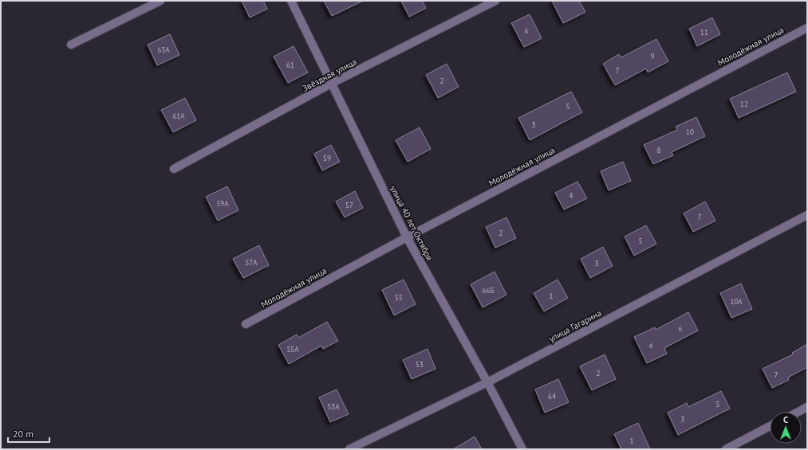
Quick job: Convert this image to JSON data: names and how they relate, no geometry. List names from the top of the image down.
{
  "streets": {
    "street": [
      "Молодёжная улица",
      "Звёздная улица",
      "улица 40 лет Октября",
      "улица Гагарина"
    ]
  },
  "crossings": [
    ["Молодёжная улица", "улица 40 лет Октября"],
    ["Звёздная улица", "улица 40 лет Октября"],
    ["улица 40 лет Октября", "улица Гагарина"]
  ],
  "house_numbers": [
    "6",
    "11",
    "63А",
    "9",
    "61",
    "7",
    "2",
    "12",
    "5",
    "61А",
    "3",
    "10",
    "8",
    "59",
    "4",
    "59А",
    "57",
    "7",
    "2",
    "5",
    "57А",
    "3",
    "66Б",
    "1",
    "55",
    "10А",
    "6",
    "4",
    "55А",
    "53",
    "2",
    "7",
    "64",
    "5",
    "53А",
    "3",
    "1"
  ],
  "scale_bar": "20 m",
  "north": "top"
}
